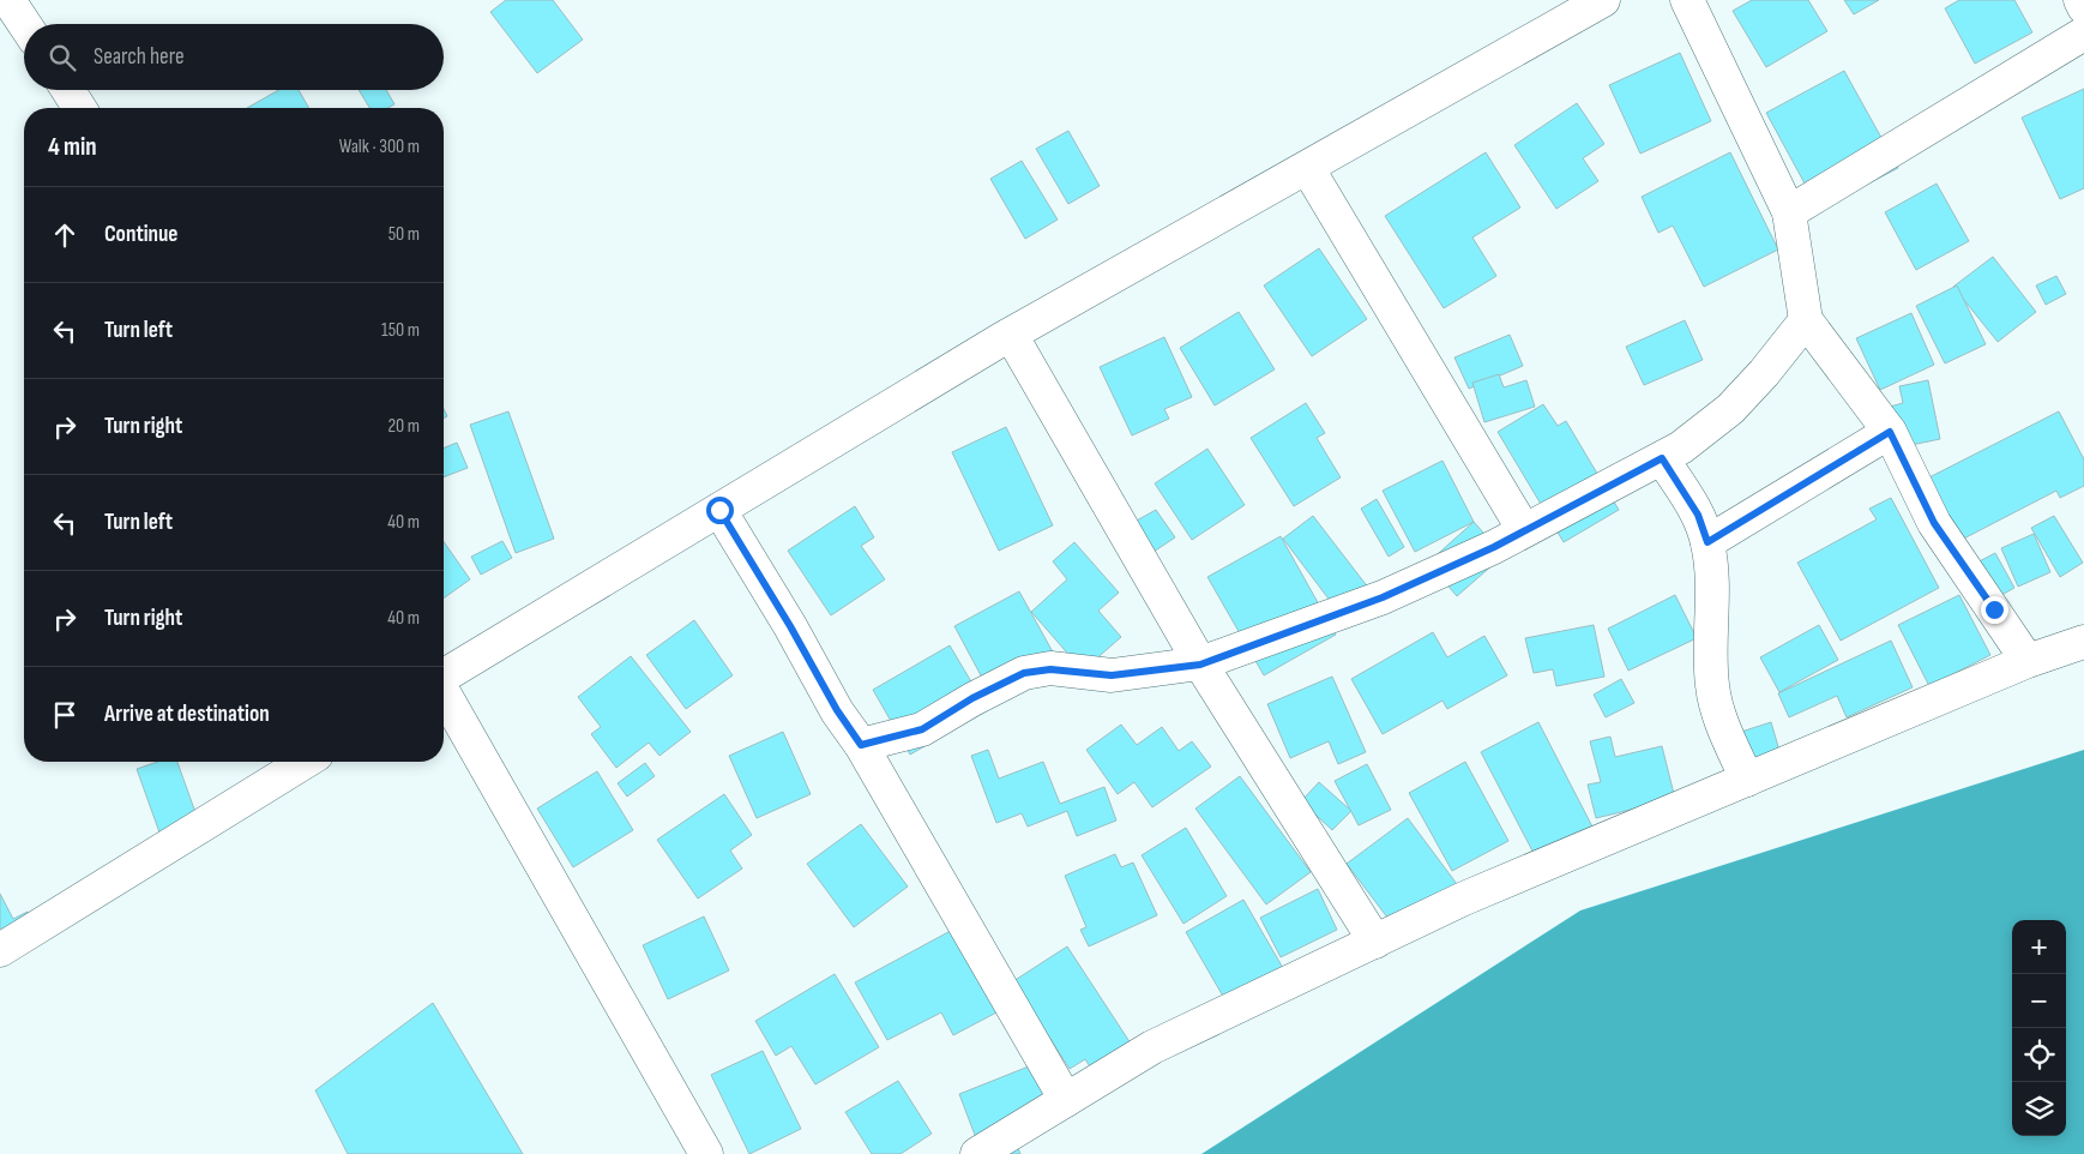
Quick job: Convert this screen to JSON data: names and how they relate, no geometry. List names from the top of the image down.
{
  "page": {
    "search": "Search here",
    "heading": ["4 min", "Walk · 300 m"],
    "list": [
      ["Continue", "50 m"],
      ["Turn left", "150 m"],
      ["Turn right", "20 m"],
      ["Turn left", "40 m"],
      ["Turn right", "40 m"],
      "Arrive at destination"
    ],
    "map_buttons": ["+", "−"]
  }
}
